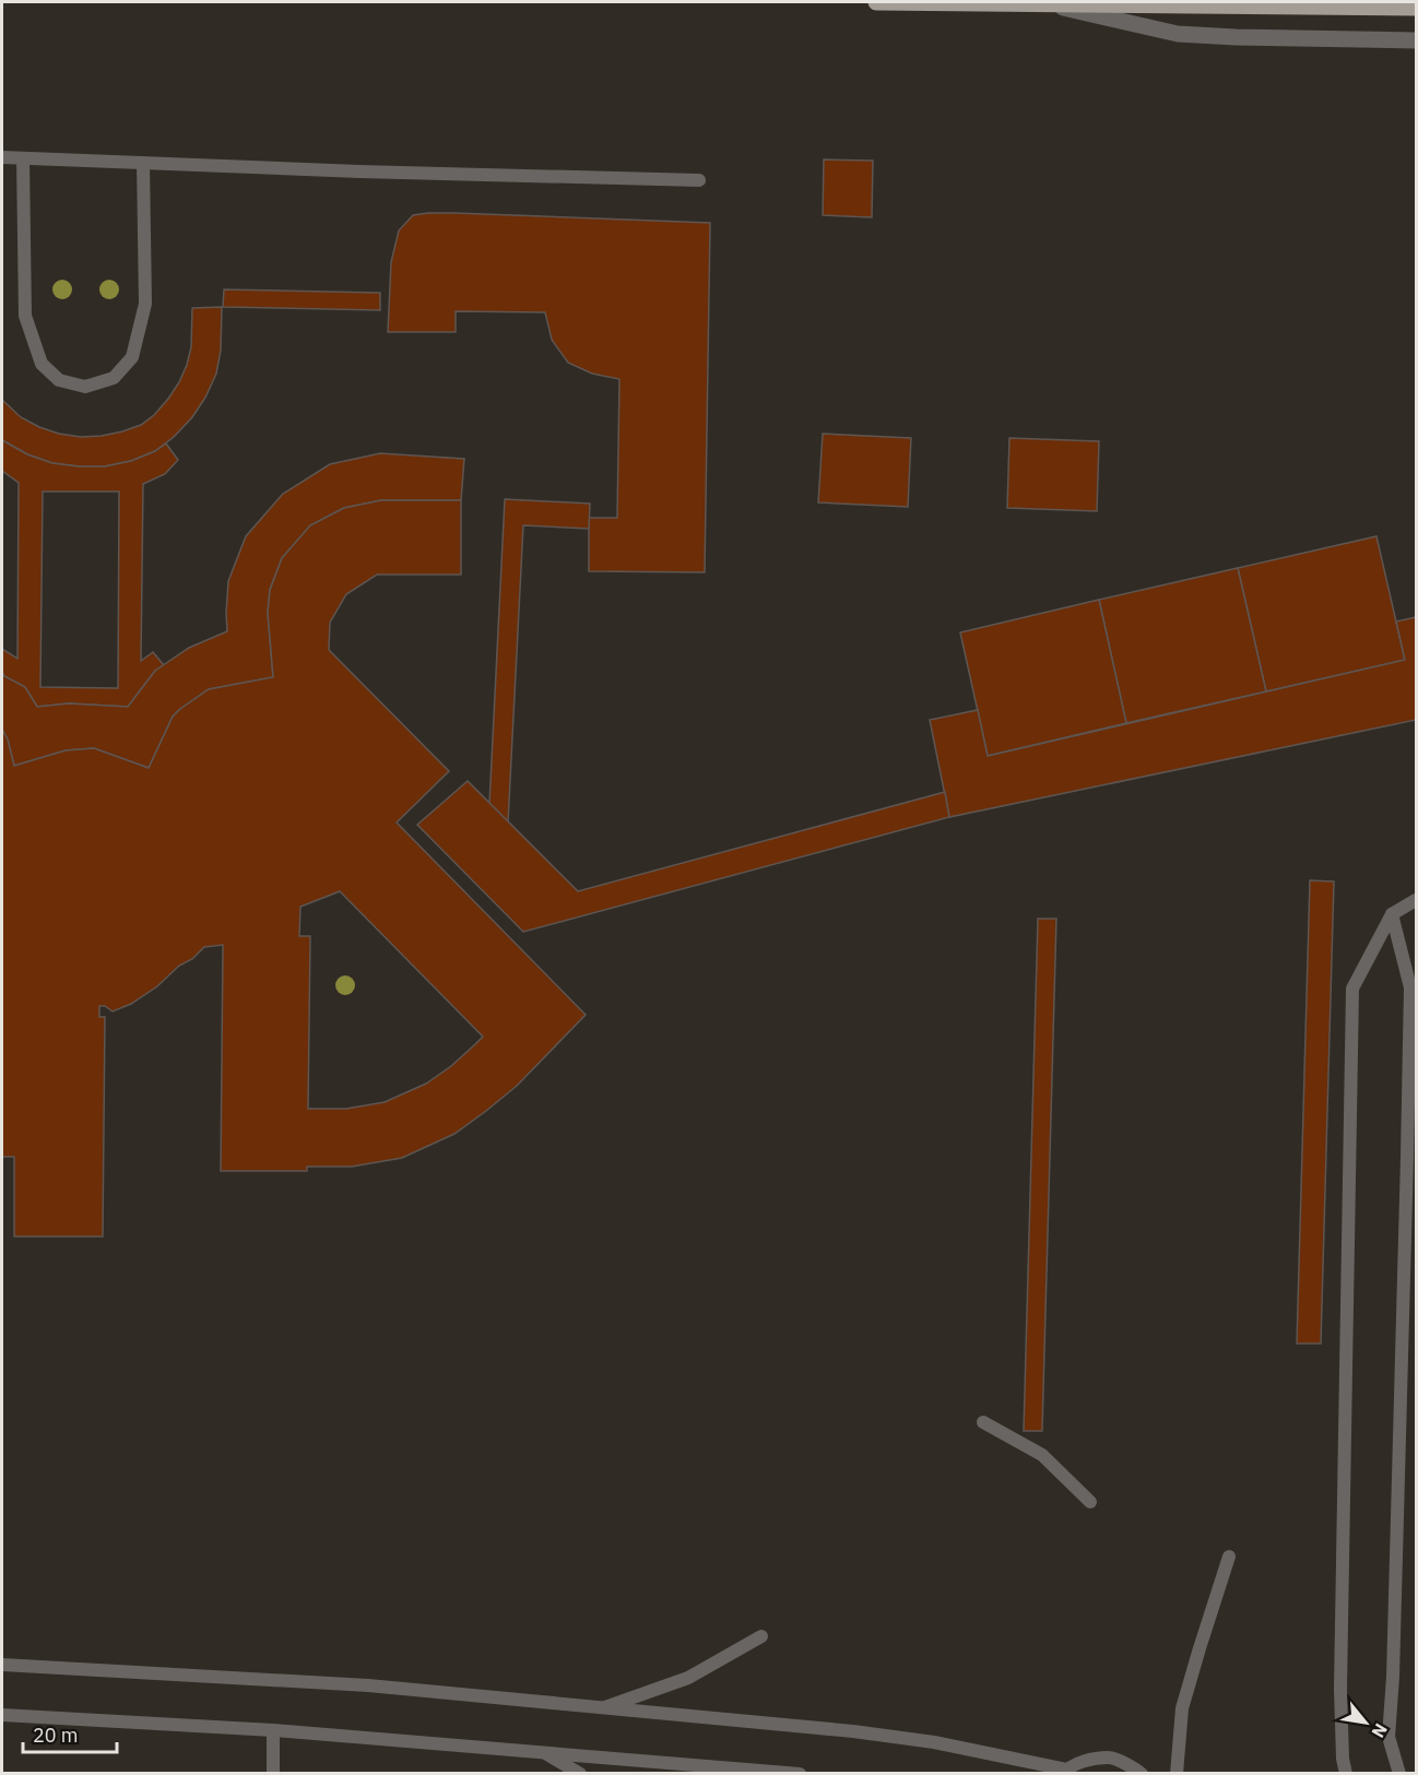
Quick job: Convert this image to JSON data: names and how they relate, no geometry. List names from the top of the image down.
{
  "scale_bar": "20 m",
  "north": "bottom right"
}
